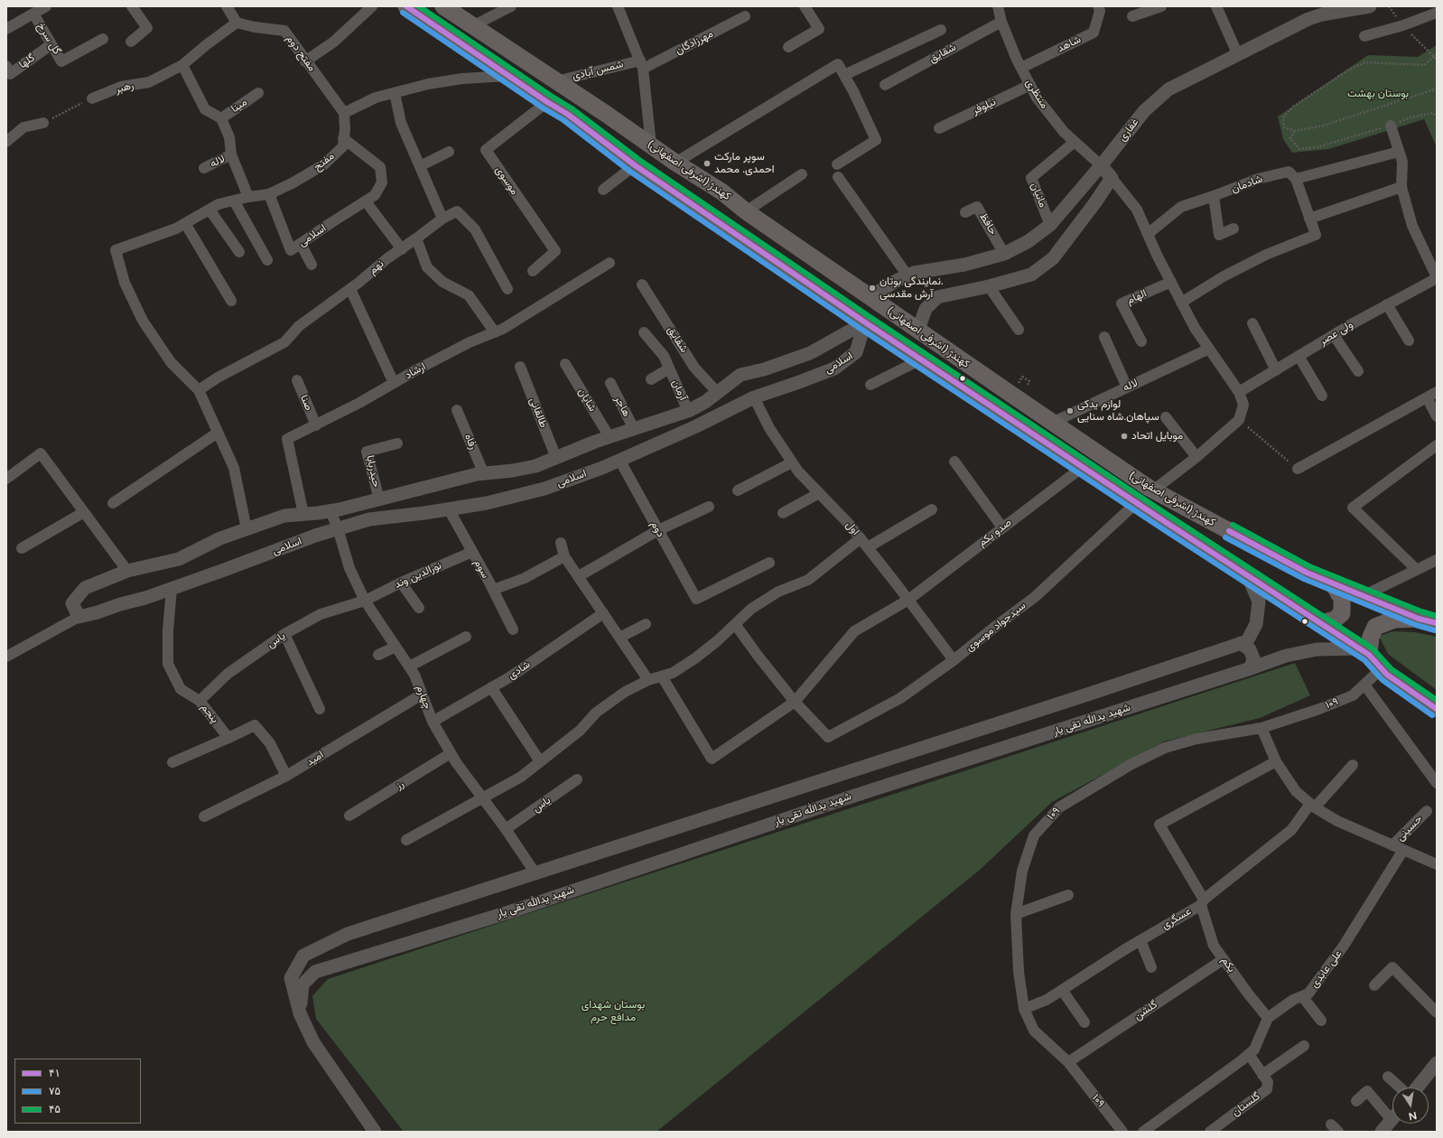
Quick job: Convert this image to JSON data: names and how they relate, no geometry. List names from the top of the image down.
{
  "streets": {
    "main road": ["کهندژ (اشرفی اصفهانی)"],
    "street": [
      "گل سرخ",
      "مهرزادگان",
      "شاهد",
      "مفتح دوم",
      "شقایق",
      "گلها",
      "شمس آبادی",
      "رهبر",
      "منتظری",
      "مینا",
      "نیلوفر",
      "غفاری",
      "لاله",
      "مفتح",
      "موسوی",
      "شادمان",
      "مانیان",
      "حافظ",
      "اسلامی",
      "نهم",
      "الهام",
      "ولی عصر",
      "ارشاد",
      "آرمان",
      "شایان",
      "صنا",
      "هاجر",
      "طالقانی",
      "رفاه",
      "حیدربابا",
      "اول",
      "دوم",
      "صدو یکم",
      "سوم",
      "نورالدین وند",
      "سیدجواد موسوی",
      "یاس",
      "شادی",
      "چهارم",
      "۱۰۹",
      "پنجم",
      "شهید یدالله تقی یار",
      "امید",
      "رز",
      "حسینی",
      "عسگری",
      "یکم",
      "علی عابدی",
      "گلشن",
      "گلستان"
    ]
  },
  "crossings": [
    ["گل سرخ", "گلها"],
    ["مهرزادگان", "شمس آبادی"],
    ["شاهد", "منتظری"],
    ["مفتح دوم", "رهبر"],
    ["مفتح دوم", "مفتح"],
    ["شقایق", "منتظری"],
    ["شقایق", "اسلامی"],
    ["شمس آبادی", "کهندژ (اشرفی اصفهانی)"],
    ["منتظری", "نیلوفر"],
    ["منتظری", "غفاری"],
    ["منتظری", "مانیان"],
    ["غفاری", "کهندژ (اشرفی اصفهانی)"],
    ["غفاری", "مانیان"],
    ["غفاری", "حافظ"],
    ["لاله", "کهندژ (اشرفی اصفهانی)"],
    ["مفتح", "اسلامی"],
    ["مفتح", "نهم"],
    ["کهندژ (اشرفی اصفهانی)", "موسوی"],
    ["کهندژ (اشرفی اصفهانی)", "اسلامی"],
    ["کهندژ (اشرفی اصفهانی)", "صدو یکم"],
    ["کهندژ (اشرفی اصفهانی)", "سیدجواد موسوی"],
    ["کهندژ (اشرفی اصفهانی)", "۱۰۹"],
    ["کهندژ (اشرفی اصفهانی)", "شهید یدالله تقی یار"],
    ["اسلامی", "ارشاد"],
    ["اسلامی", "آرمان"],
    ["اسلامی", "شایان"],
    ["اسلامی", "هاجر"],
    ["اسلامی", "طالقانی"],
    ["اسلامی", "رفاه"],
    ["اسلامی", "حیدربابا"],
    ["اسلامی", "اول"],
    ["اسلامی", "دوم"],
    ["اسلامی", "سوم"],
    ["اسلامی", "چهارم"],
    ["اسلامی", "پنجم"],
    ["ارشاد", "صنا"],
    ["اول", "صدو یکم"],
    ["اول", "سیدجواد موسوی"],
    ["صدو یکم", "سیدجواد موسوی"],
    ["سوم", "نورالدین وند"],
    ["نورالدین وند", "یاس"],
    ["نورالدین وند", "چهارم"],
    ["یاس", "چهارم"],
    ["یاس", "پنجم"],
    ["شادی", "چهارم"],
    ["چهارم", "امید"],
    ["چهارم", "رز"],
    ["۱۰۹", "عسگری"],
    ["۱۰۹", "گلشن"],
    ["عسگری", "یکم"],
    ["یکم", "علی عابدی"],
    ["یکم", "گلشن"]
  ],
  "parks": ["بوستان بهشت", "بوستان شهدای مدافع حرم"],
  "places": [
    "سوپر مارکت احمدی. محمد",
    "نمایندگی بوتان. آرش مقدسی",
    "لوازم یدکی سپاهان.شاه سنایی",
    "موبایل اتحاد"
  ],
  "lines": ["transit line ۴۱", "transit line ۴۵", "transit line ۷۵"],
  "legend": ["۴۱", "۷۵", "۴۵"],
  "north": "bottom"
}
